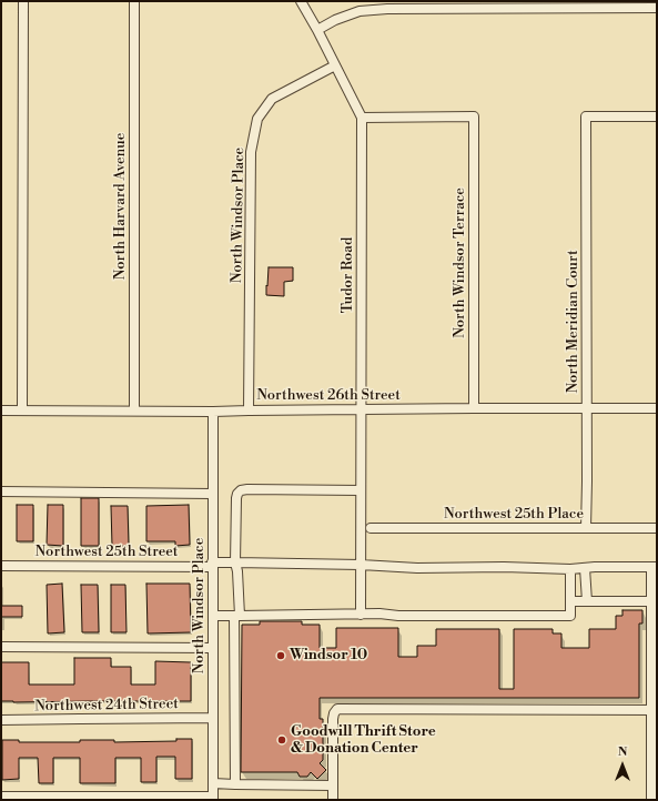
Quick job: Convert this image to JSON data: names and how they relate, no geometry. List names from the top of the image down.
{
  "streets": {
    "street": [
      "North Harvard Avenue",
      "North Windsor Place",
      "North Windsor Terrace",
      "Tudor Road",
      "North Meridian Court",
      "Northwest 26th Street",
      "Northwest 25th Place",
      "Northwest 25th Street",
      "Northwest 24th Street"
    ]
  },
  "crossings": [
    ["North Harvard Avenue", "Northwest 26th Street"],
    ["North Windsor Place", "Tudor Road"],
    ["North Windsor Place", "Northwest 26th Street"],
    ["North Windsor Place", "Northwest 25th Street"],
    ["North Windsor Place", "Northwest 24th Street"],
    ["North Windsor Terrace", "Tudor Road"],
    ["North Windsor Terrace", "Northwest 26th Street"],
    ["Tudor Road", "Northwest 26th Street"],
    ["Tudor Road", "Northwest 25th Street"],
    ["North Meridian Court", "Northwest 26th Street"],
    ["North Meridian Court", "Northwest 25th Place"]
  ],
  "places": ["Windsor 10", "Goodwill Thrift Store & Donation Center"],
  "north": "top"
}
